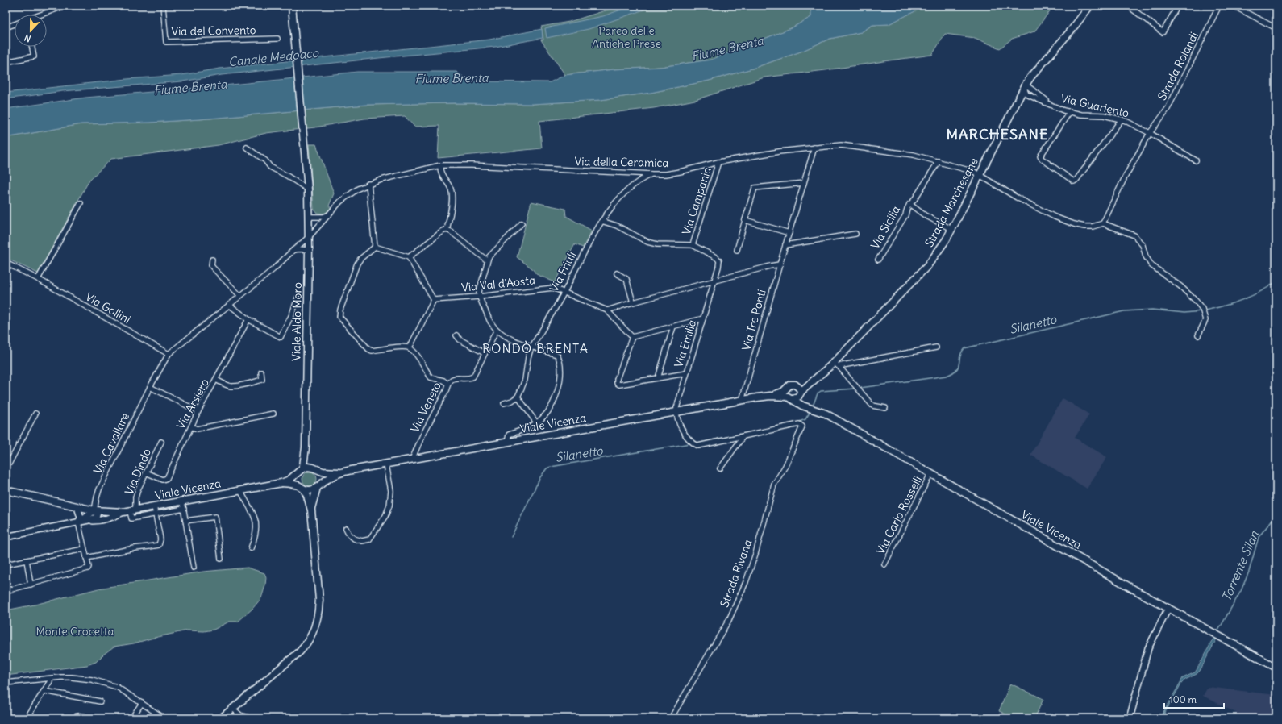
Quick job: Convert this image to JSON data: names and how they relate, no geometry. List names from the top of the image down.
{
  "streets": {
    "main road": ["Strada Marchesane", "Viale Aldo Moro", "Viale Vicenza"],
    "street": [
      "Via del Convento",
      "Strada Rolandi",
      "Via Guariento",
      "Via della Ceramica",
      "Via Campania",
      "Via Sicilia",
      "Via Friuli",
      "Via Val d'Aosta",
      "Via Gollini",
      "Via Tre Ponti",
      "Via Emilia",
      "Via Arsiero",
      "Via Veneto",
      "Via Cavallare",
      "Via Dindo",
      "Via Carlo Rosselli",
      "Strada Rivana"
    ]
  },
  "crossings": [
    ["Strada Rolandi", "Via Guariento"],
    ["Strada Rolandi", "Via della Ceramica"],
    ["Via Guariento", "Strada Marchesane"],
    ["Via della Ceramica", "Via Campania"],
    ["Via della Ceramica", "Strada Marchesane"],
    ["Via della Ceramica", "Via Sicilia"],
    ["Via della Ceramica", "Via Friuli"],
    ["Via della Ceramica", "Via Tre Ponti"],
    ["Via della Ceramica", "Viale Aldo Moro"],
    ["Via della Ceramica", "Via Cavallare"],
    ["Via Campania", "Via Emilia"],
    ["Strada Marchesane", "Via Sicilia"],
    ["Strada Marchesane", "Viale Vicenza"],
    ["Via Friuli", "Via Val d'Aosta"],
    ["Via Val d'Aosta", "Via Veneto"],
    ["Via Gollini", "Via Cavallare"],
    ["Via Tre Ponti", "Viale Vicenza"],
    ["Viale Aldo Moro", "Viale Vicenza"],
    ["Viale Aldo Moro", "Via Cavallare"],
    ["Via Emilia", "Viale Vicenza"],
    ["Via Arsiero", "Via Dindo"],
    ["Via Veneto", "Viale Vicenza"],
    ["Viale Vicenza", "Via Cavallare"],
    ["Viale Vicenza", "Via Dindo"],
    ["Viale Vicenza", "Via Carlo Rosselli"]
  ],
  "districts": ["MARCHESANE", "RONDÒ BRENTA"],
  "water": [
    "Fiume Brenta",
    "Canale Medoaco",
    "Silanetto",
    "Torrente Silan"
  ],
  "parks": ["Parco delle Antiche Prese", "Monte Crocetta"],
  "scale_bar": "100 m",
  "north": "bottom"
}
